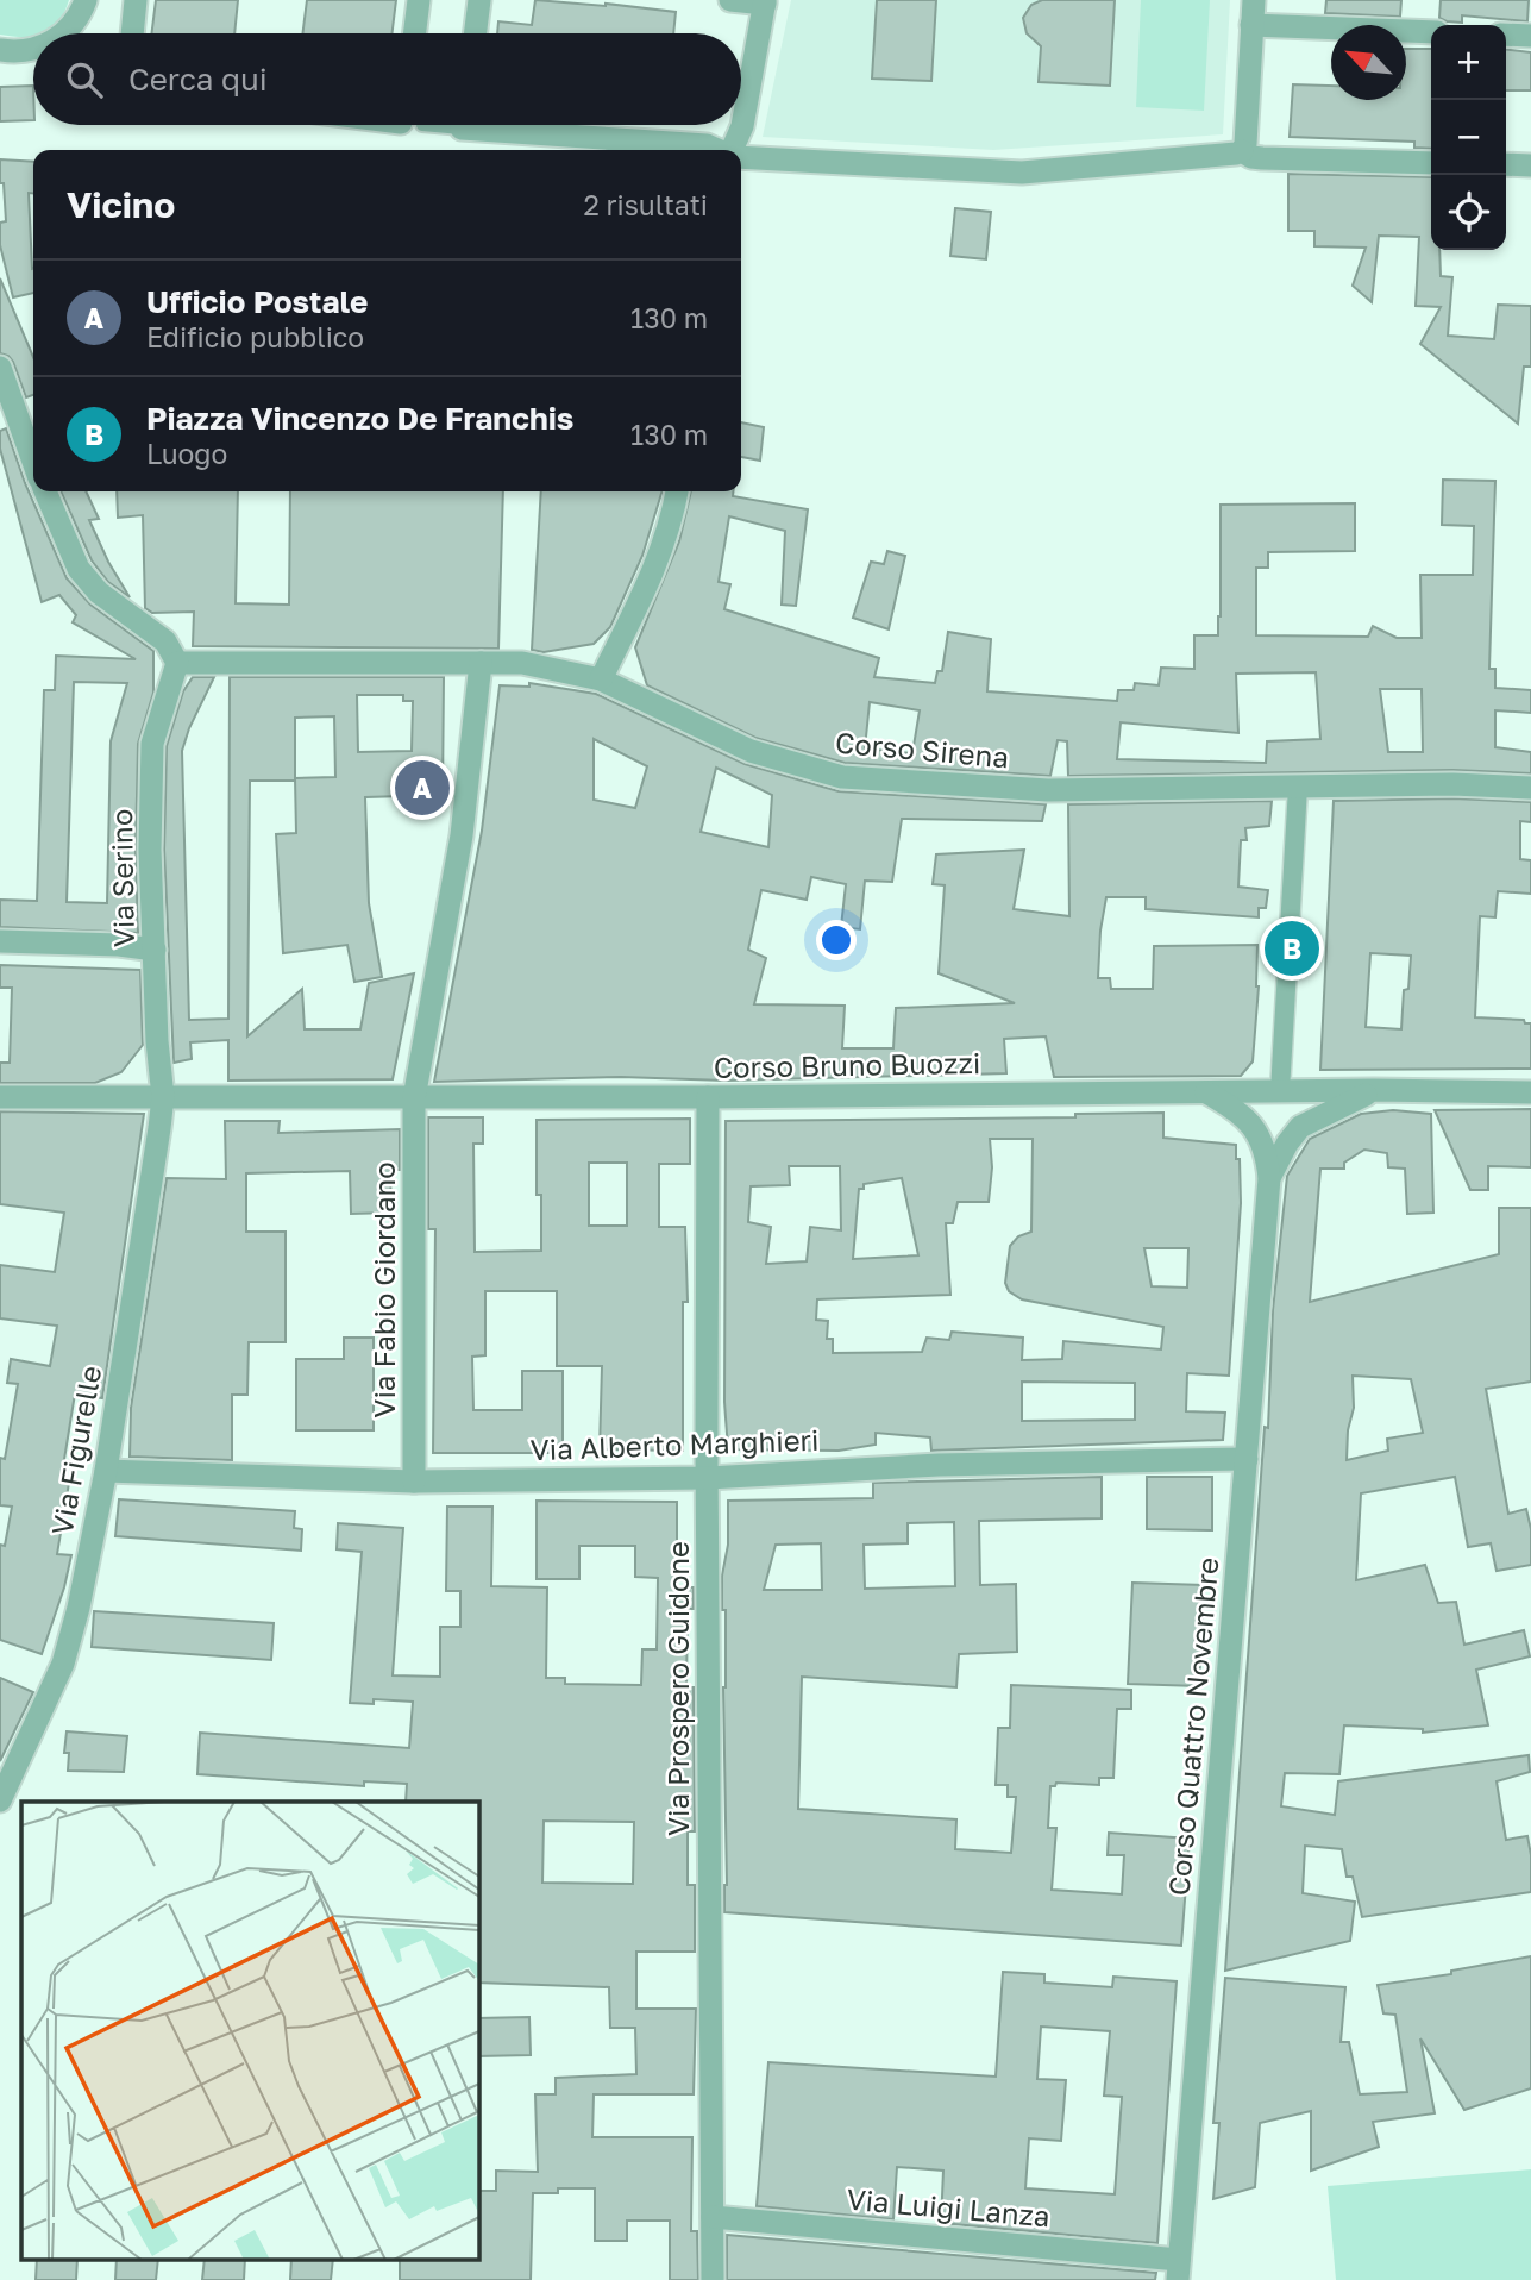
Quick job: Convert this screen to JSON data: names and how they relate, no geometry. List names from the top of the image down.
{
  "streets": {
    "street": [
      "Corso Sirena",
      "Via Serino",
      "Corso Bruno Buozzi",
      "Via Fabio Giordano",
      "Via Alberto Marghieri",
      "Via Figurelle",
      "Via Prospero Guidone",
      "Corso Quattro Novembre",
      "Via Luigi Lanza"
    ]
  },
  "crossings": [
    ["Corso Sirena", "Via Serino"],
    ["Corso Sirena", "Via Fabio Giordano"],
    ["Via Serino", "Corso Bruno Buozzi"],
    ["Via Serino", "Via Figurelle"],
    ["Corso Bruno Buozzi", "Via Fabio Giordano"],
    ["Corso Bruno Buozzi", "Via Figurelle"],
    ["Corso Bruno Buozzi", "Via Prospero Guidone"],
    ["Corso Bruno Buozzi", "Corso Quattro Novembre"],
    ["Via Fabio Giordano", "Via Alberto Marghieri"],
    ["Via Alberto Marghieri", "Via Figurelle"],
    ["Via Alberto Marghieri", "Via Prospero Guidone"],
    ["Via Alberto Marghieri", "Corso Quattro Novembre"],
    ["Via Prospero Guidone", "Via Luigi Lanza"],
    ["Corso Quattro Novembre", "Via Luigi Lanza"]
  ],
  "north": "top left",
  "page": {
    "map_buttons": ["+", "−"],
    "search": "Cerca qui",
    "heading": ["Vicino", "2 risultati"],
    "list": [
      {
        "mark": "A",
        "name": "Ufficio Postale",
        "note": "Edificio pubblico",
        "value": "130 m"
      },
      {
        "mark": "B",
        "name": "Piazza Vincenzo De Franchis",
        "note": "Luogo",
        "value": "130 m"
      }
    ],
    "pins": ["A", "B"]
  }
}
